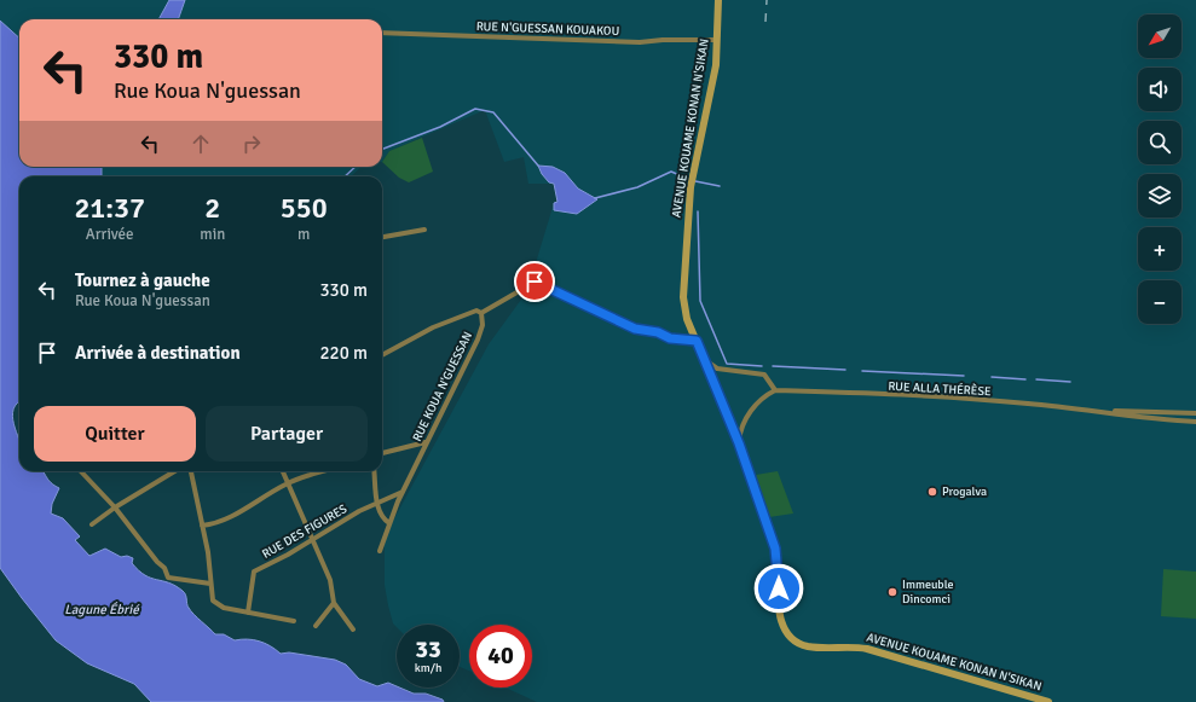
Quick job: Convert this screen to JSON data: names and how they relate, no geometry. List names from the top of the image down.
{
  "streets": {
    "street": [
      "RUE N'GUESSAN KOUAKOU",
      "AVENUE KOUAME KONAN N'SIKAN",
      "RUE KOUA N'GUESSAN",
      "RUE ALLA THÉRÈSE",
      "RUE DES FIGURES"
    ]
  },
  "crossings": [
    ["RUE N'GUESSAN KOUAKOU", "AVENUE KOUAME KONAN N'SIKAN"],
    ["RUE KOUA N'GUESSAN", "RUE DES FIGURES"]
  ],
  "water": ["Lagune Ébrié"],
  "places": ["Progalva", "Immeuble Dincomci"],
  "north": "bottom left",
  "page": {
    "map_buttons": ["+", "−"],
    "turn": ["330 m", "Rue Koua N'guessan"],
    "eta": [
      "21:37",
      "Arrivée",
      "2",
      "min",
      "550",
      "m"
    ],
    "list": [
      {
        "name": "Tournez à gauche",
        "note": "Rue Koua N'guessan",
        "value": "330 m"
      },
      {
        "name": "Arrivée à destination",
        "value": "220 m"
      }
    ],
    "buttons": ["Quitter", "Partager"],
    "speed": "33 km/h",
    "limit": "40"
  }
}
